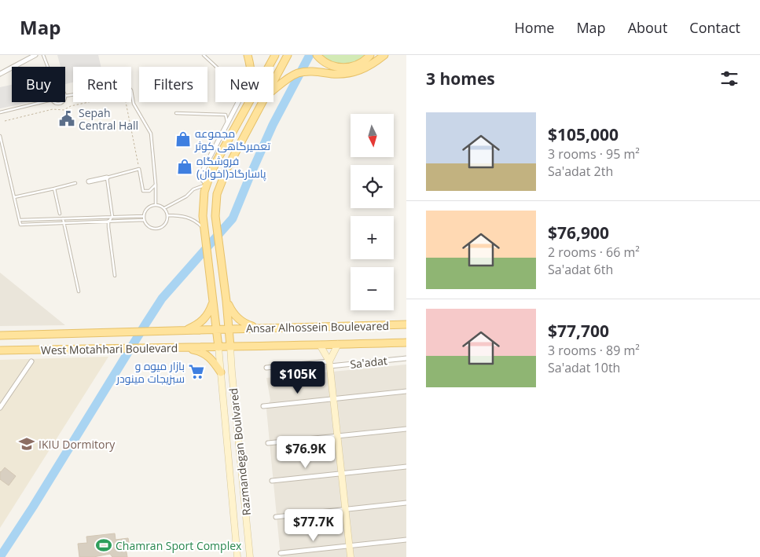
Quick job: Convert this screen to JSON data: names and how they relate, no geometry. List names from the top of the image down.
{
  "streets": {
    "main road": ["Ansar Alhossein Boulevared", "West Motahhari Boulevard", "Razmandegan Boulvared"],
    "street": ["Sa'adat"]
  },
  "crossings": [
    ["Ansar Alhossein Boulevared", "West Motahhari Boulevard"],
    ["Ansar Alhossein Boulevared", "Razmandegan Boulvared"],
    ["West Motahhari Boulevard", "Razmandegan Boulvared"]
  ],
  "places": {
    "public building": ["Sepah Central Hall"],
    "shop": ["مجموعه تعمیرگاهی کوثر", "فروشگاه پاسارگاد(اخوان)"],
    "supermarket": ["بازار میوه و سبزیجات مینودر"],
    "school or university": ["IKIU Dormitory"],
    "sports": ["Chamran Sport Complex"]
  },
  "north": "bottom",
  "page": {
    "header": "Map",
    "nav": [
      "Home",
      "Map",
      "About",
      "Contact"
    ],
    "heading": "3 homes",
    "chip": [
      "Buy",
      "Rent",
      "Filters",
      "New"
    ],
    "list": [
      {
        "name": "$105,000",
        "note": "3 rooms · 95 m² · Sa'adat 2th"
      },
      {
        "name": "$76,900",
        "note": "2 rooms · 66 m² · Sa'adat 6th"
      },
      {
        "name": "$77,700",
        "note": "3 rooms · 89 m² · Sa'adat 10th"
      }
    ],
    "map_buttons": ["+", "−"],
    "price": ["$105K", "$76.9K", "$77.7K"]
  }
}
